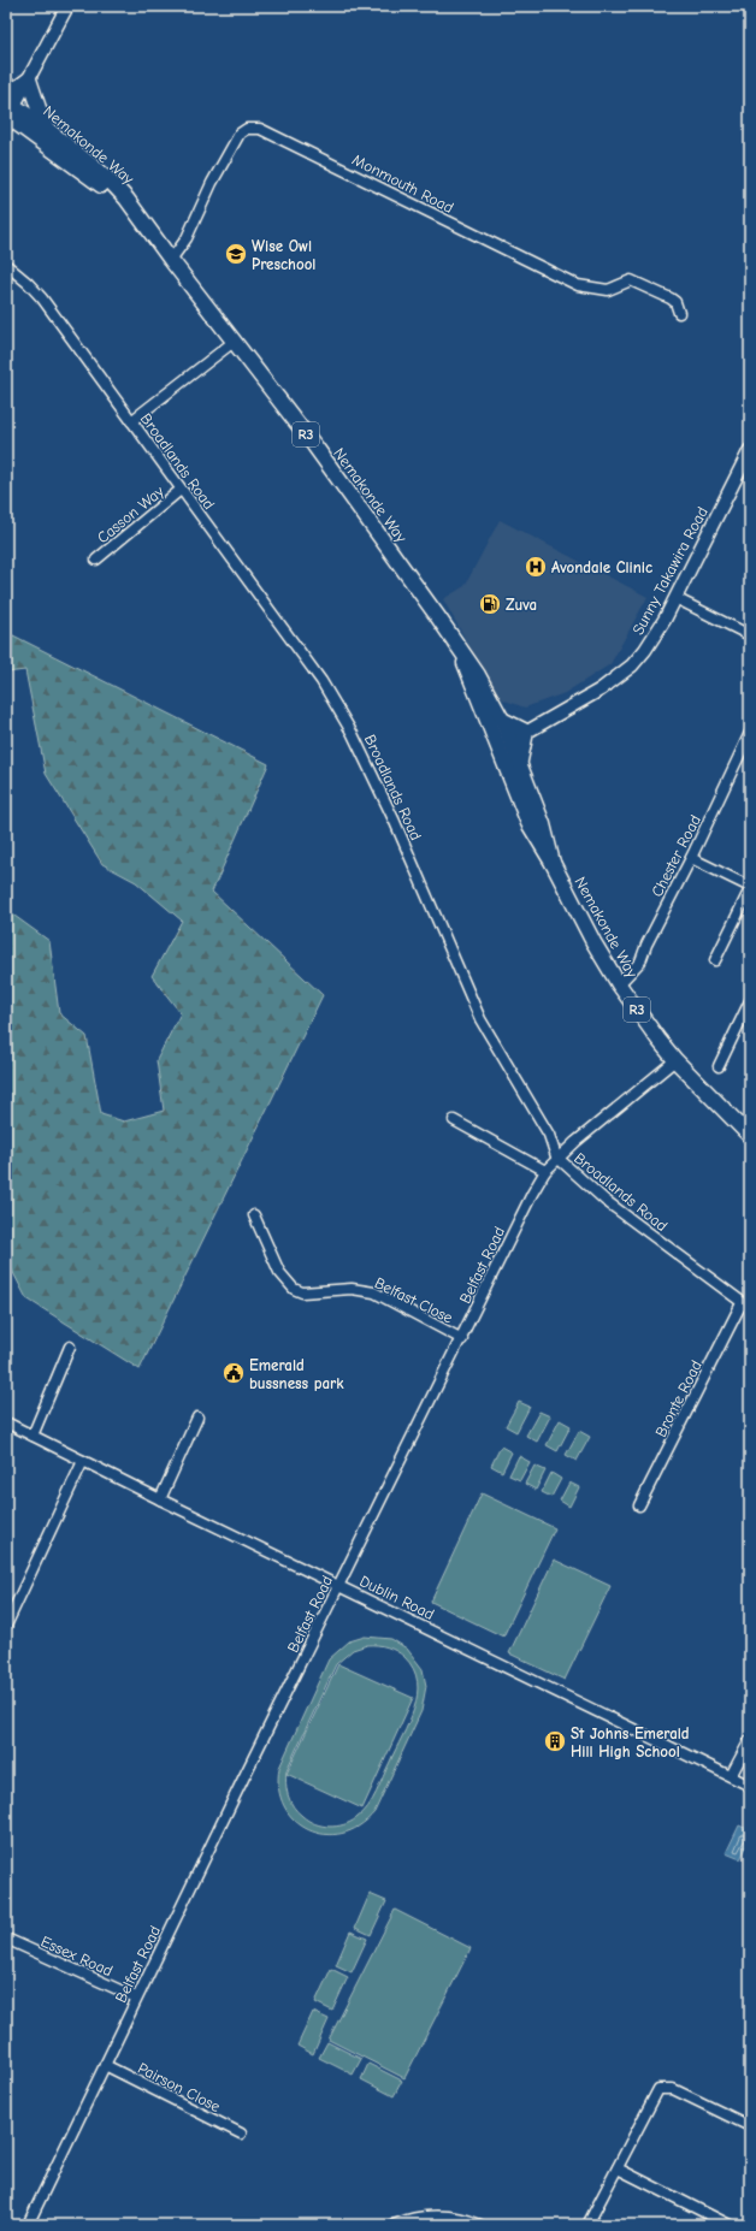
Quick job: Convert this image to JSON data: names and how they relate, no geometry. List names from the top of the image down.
{
  "streets": {
    "highway": ["Nemakonde Way", "R3"],
    "main road": ["Sunny Takawira Road"],
    "street": [
      "Monmouth Road",
      "Broadlands Road",
      "Casson Way",
      "Chester Road",
      "Belfast Road",
      "Belfast Close",
      "Bronte Road",
      "Dublin Road",
      "Essex Road",
      "Pairson Close"
    ]
  },
  "crossings": [
    ["Nemakonde Way", "Monmouth Road"],
    ["Nemakonde Way", "Sunny Takawira Road"],
    ["Nemakonde Way", "Chester Road"],
    ["Nemakonde Way", "Belfast Road"],
    ["Broadlands Road", "Casson Way"],
    ["Broadlands Road", "Belfast Road"],
    ["Broadlands Road", "Bronte Road"],
    ["Belfast Road", "Belfast Close"],
    ["Belfast Road", "Dublin Road"],
    ["Belfast Road", "Essex Road"],
    ["Belfast Road", "Pairson Close"]
  ],
  "places": {
    "school or university": ["Wise Owl Preschool"],
    "hospital": ["Avondale Clinic"],
    "fuel station": ["Zuva"],
    "public building": ["Emerald bussness park"],
    "building": ["St Johns Emerald Hill High School"]
  }
}
